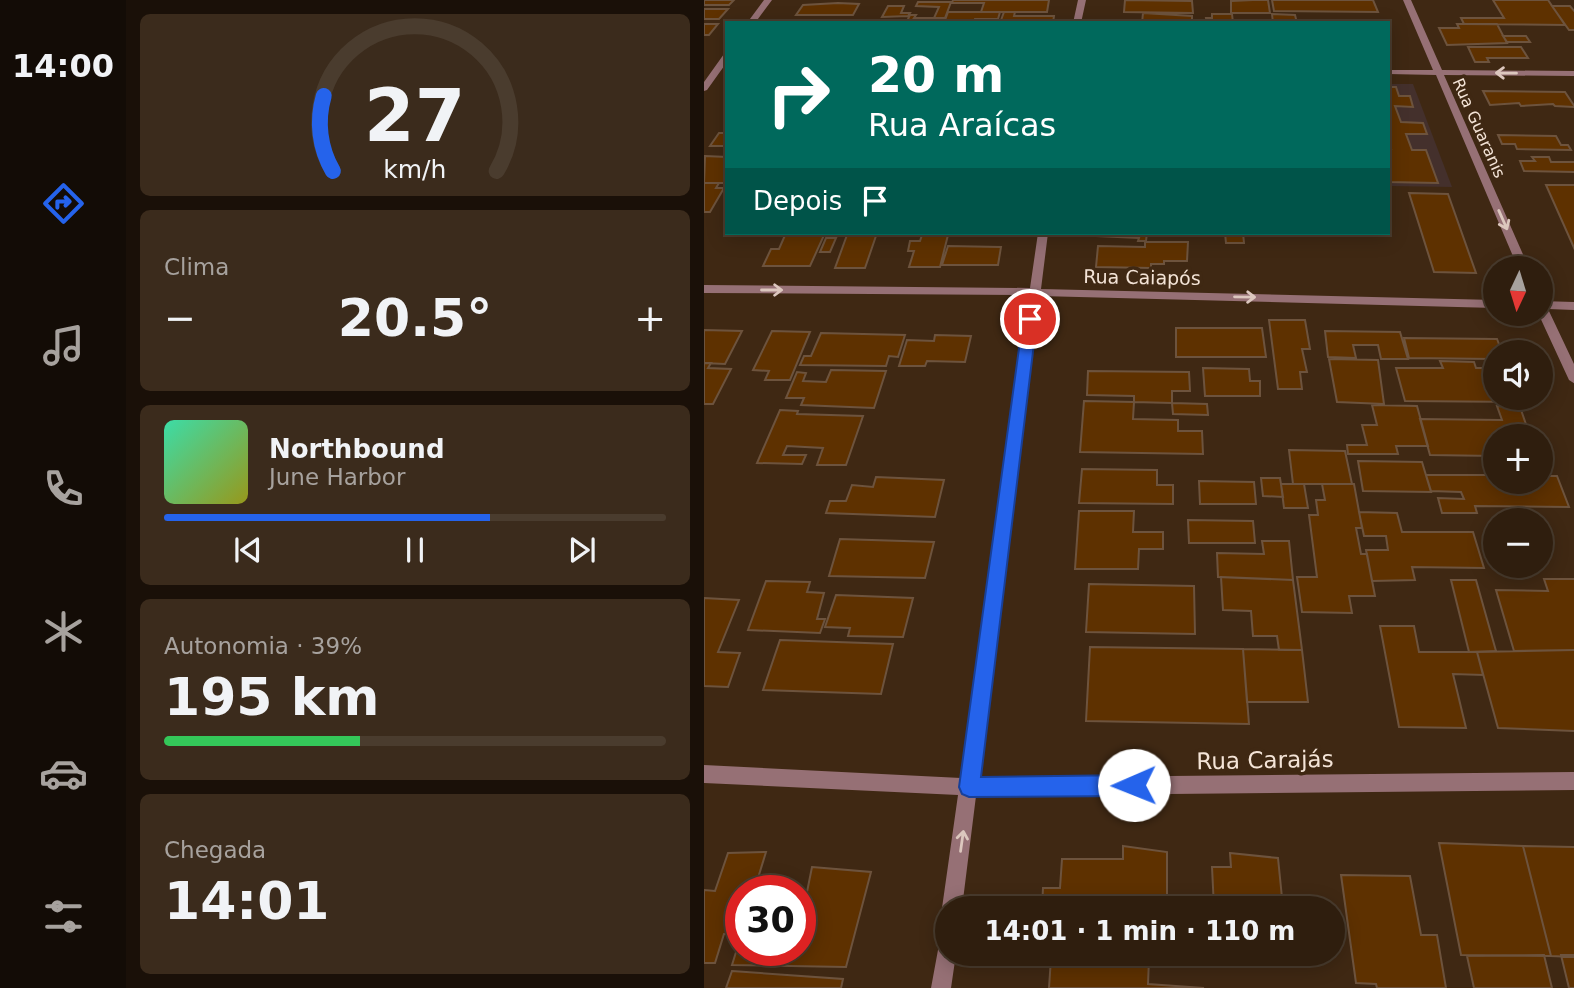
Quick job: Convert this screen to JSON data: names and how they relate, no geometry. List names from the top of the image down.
{
  "streets": {
    "street": ["Rua Guaranis", "Rua Caiapós", "Rua Carajás"]
  },
  "one_way": ["Rua Guaranis", "Rua Caiapós"],
  "north": "bottom",
  "page": {
    "tabs": "14:00",
    "turn": ["20 m", "Rua Araícas"],
    "then": "Depois",
    "tile": [
      "Clima",
      ["Autonomia · 39%", "195 km"],
      ["Chegada", "14:01"]
    ],
    "map_buttons": ["+", "−"],
    "heat": ["−", "20.5°", "+"],
    "song": ["Northbound", "June Harbor"],
    "limit": "30",
    "trip": "14:01 · 1 min · 110 m",
    "gauge": ["27", "km/h"]
  }
}
